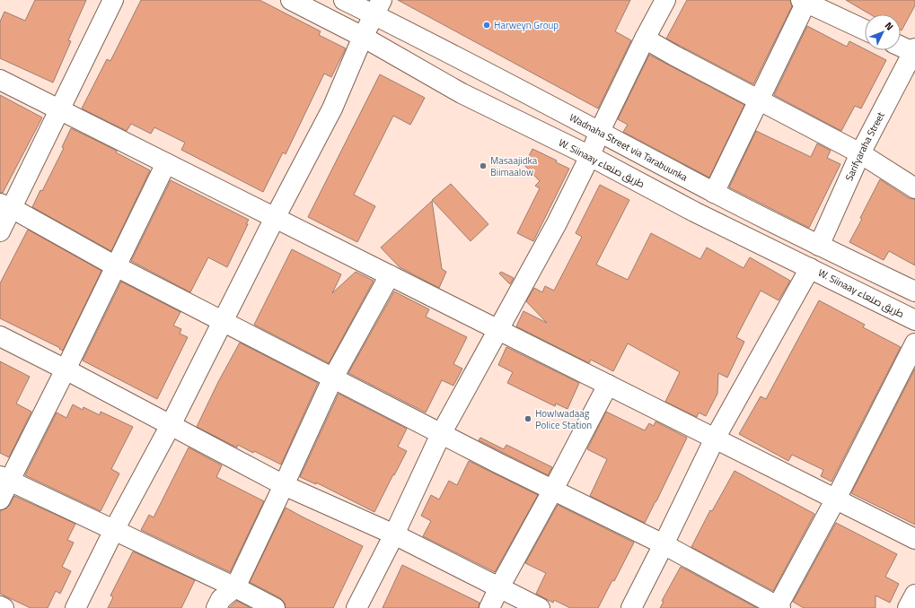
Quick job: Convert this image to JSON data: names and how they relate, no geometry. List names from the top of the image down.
{
  "streets": {
    "street": ["Sarifyaraha Street", "Wadnaha Street via Tarabuunka", "W. Siinaay طريق صنعاء"]
  },
  "crossings": [
    ["Sarifyaraha Street", "Wadnaha Street via Tarabuunka"]
  ],
  "places": ["Harweyn Group", "Masaajidka Biimaalow", "Howlwadaag Police Station"],
  "north": "top right"
}
